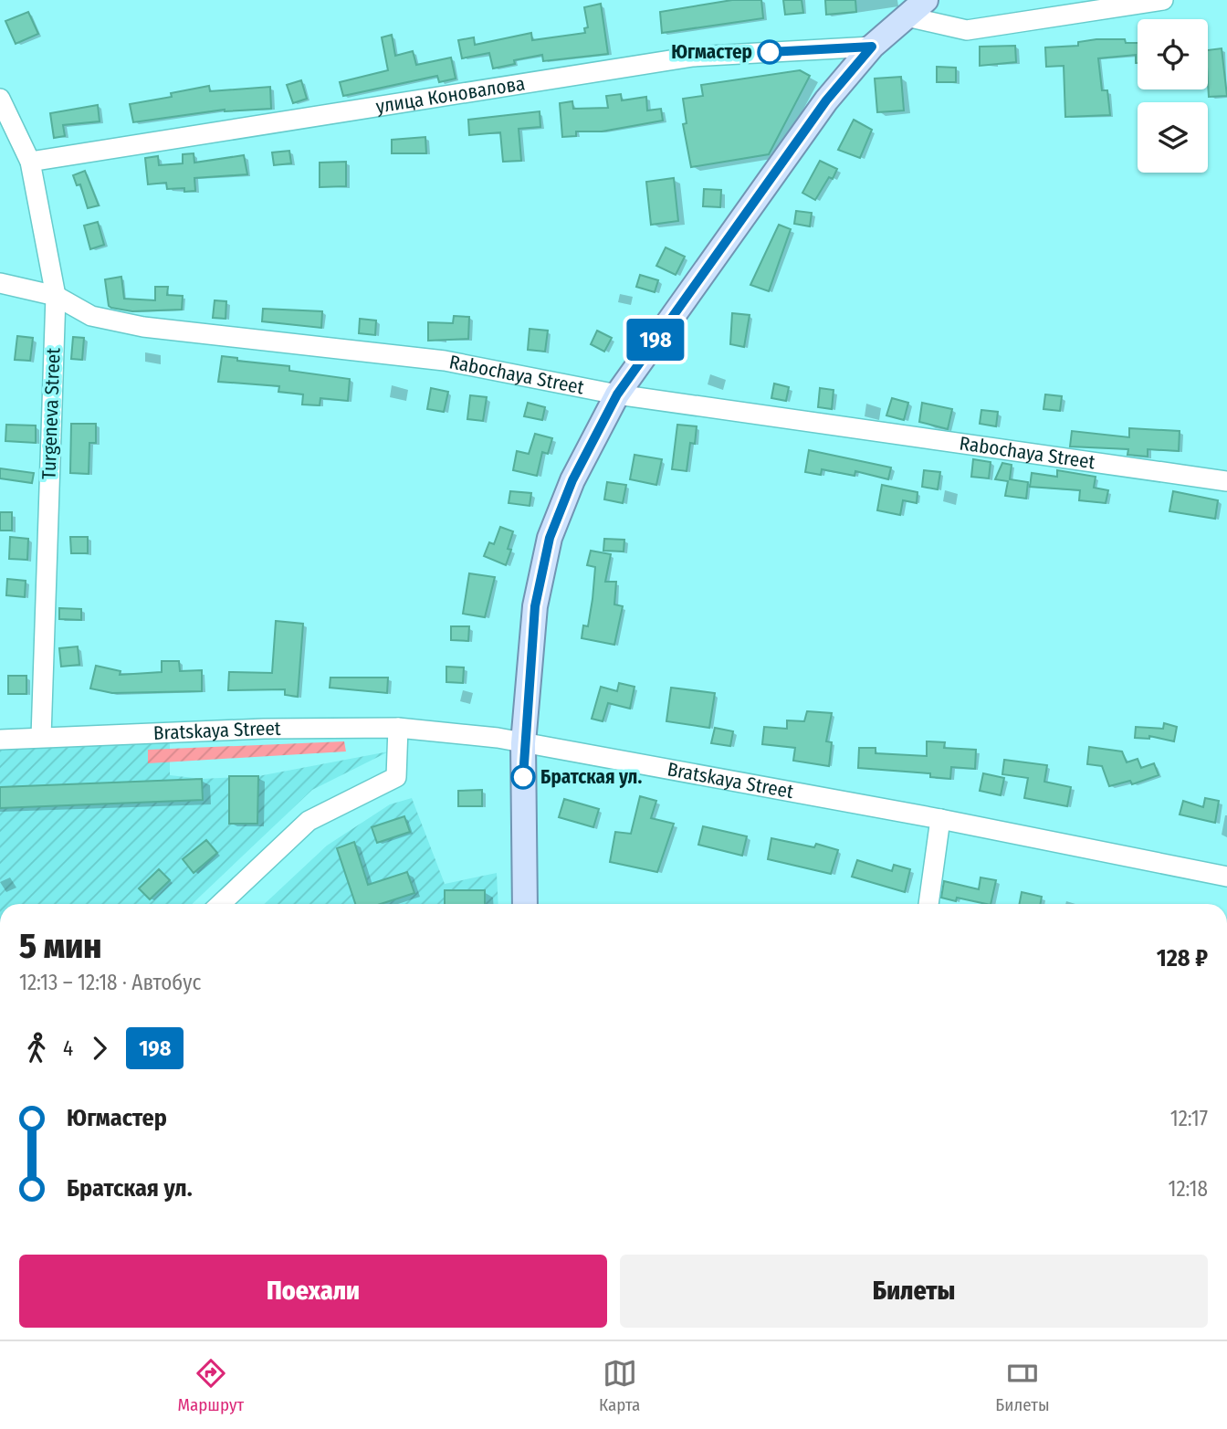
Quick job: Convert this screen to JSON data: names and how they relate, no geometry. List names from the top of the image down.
{
  "streets": {
    "street": [
      "улица Коновалова",
      "Rabochaya Street",
      "Turgeneva Street",
      "Bratskaya Street"
    ]
  },
  "crossings": [
    ["улица Коновалова", "Turgeneva Street"],
    ["Rabochaya Street", "Turgeneva Street"],
    ["Turgeneva Street", "Bratskaya Street"]
  ],
  "places": ["Югмастер", "Братская ул."],
  "lines": ["bus line 198"],
  "page": {
    "on_map": "198",
    "heading": ["5 мин", "12:13 – 12:18 · Автобус", "128 ₽"],
    "legs": ["4", "198"],
    "list": [
      {
        "name": "Югмастер",
        "value": "12:17"
      },
      {
        "name": "Братская ул.",
        "value": "12:18"
      }
    ],
    "buttons": ["Поехали", "Билеты"],
    "tabs": ["Маршрут", "Карта", "Билеты"]
  }
}
